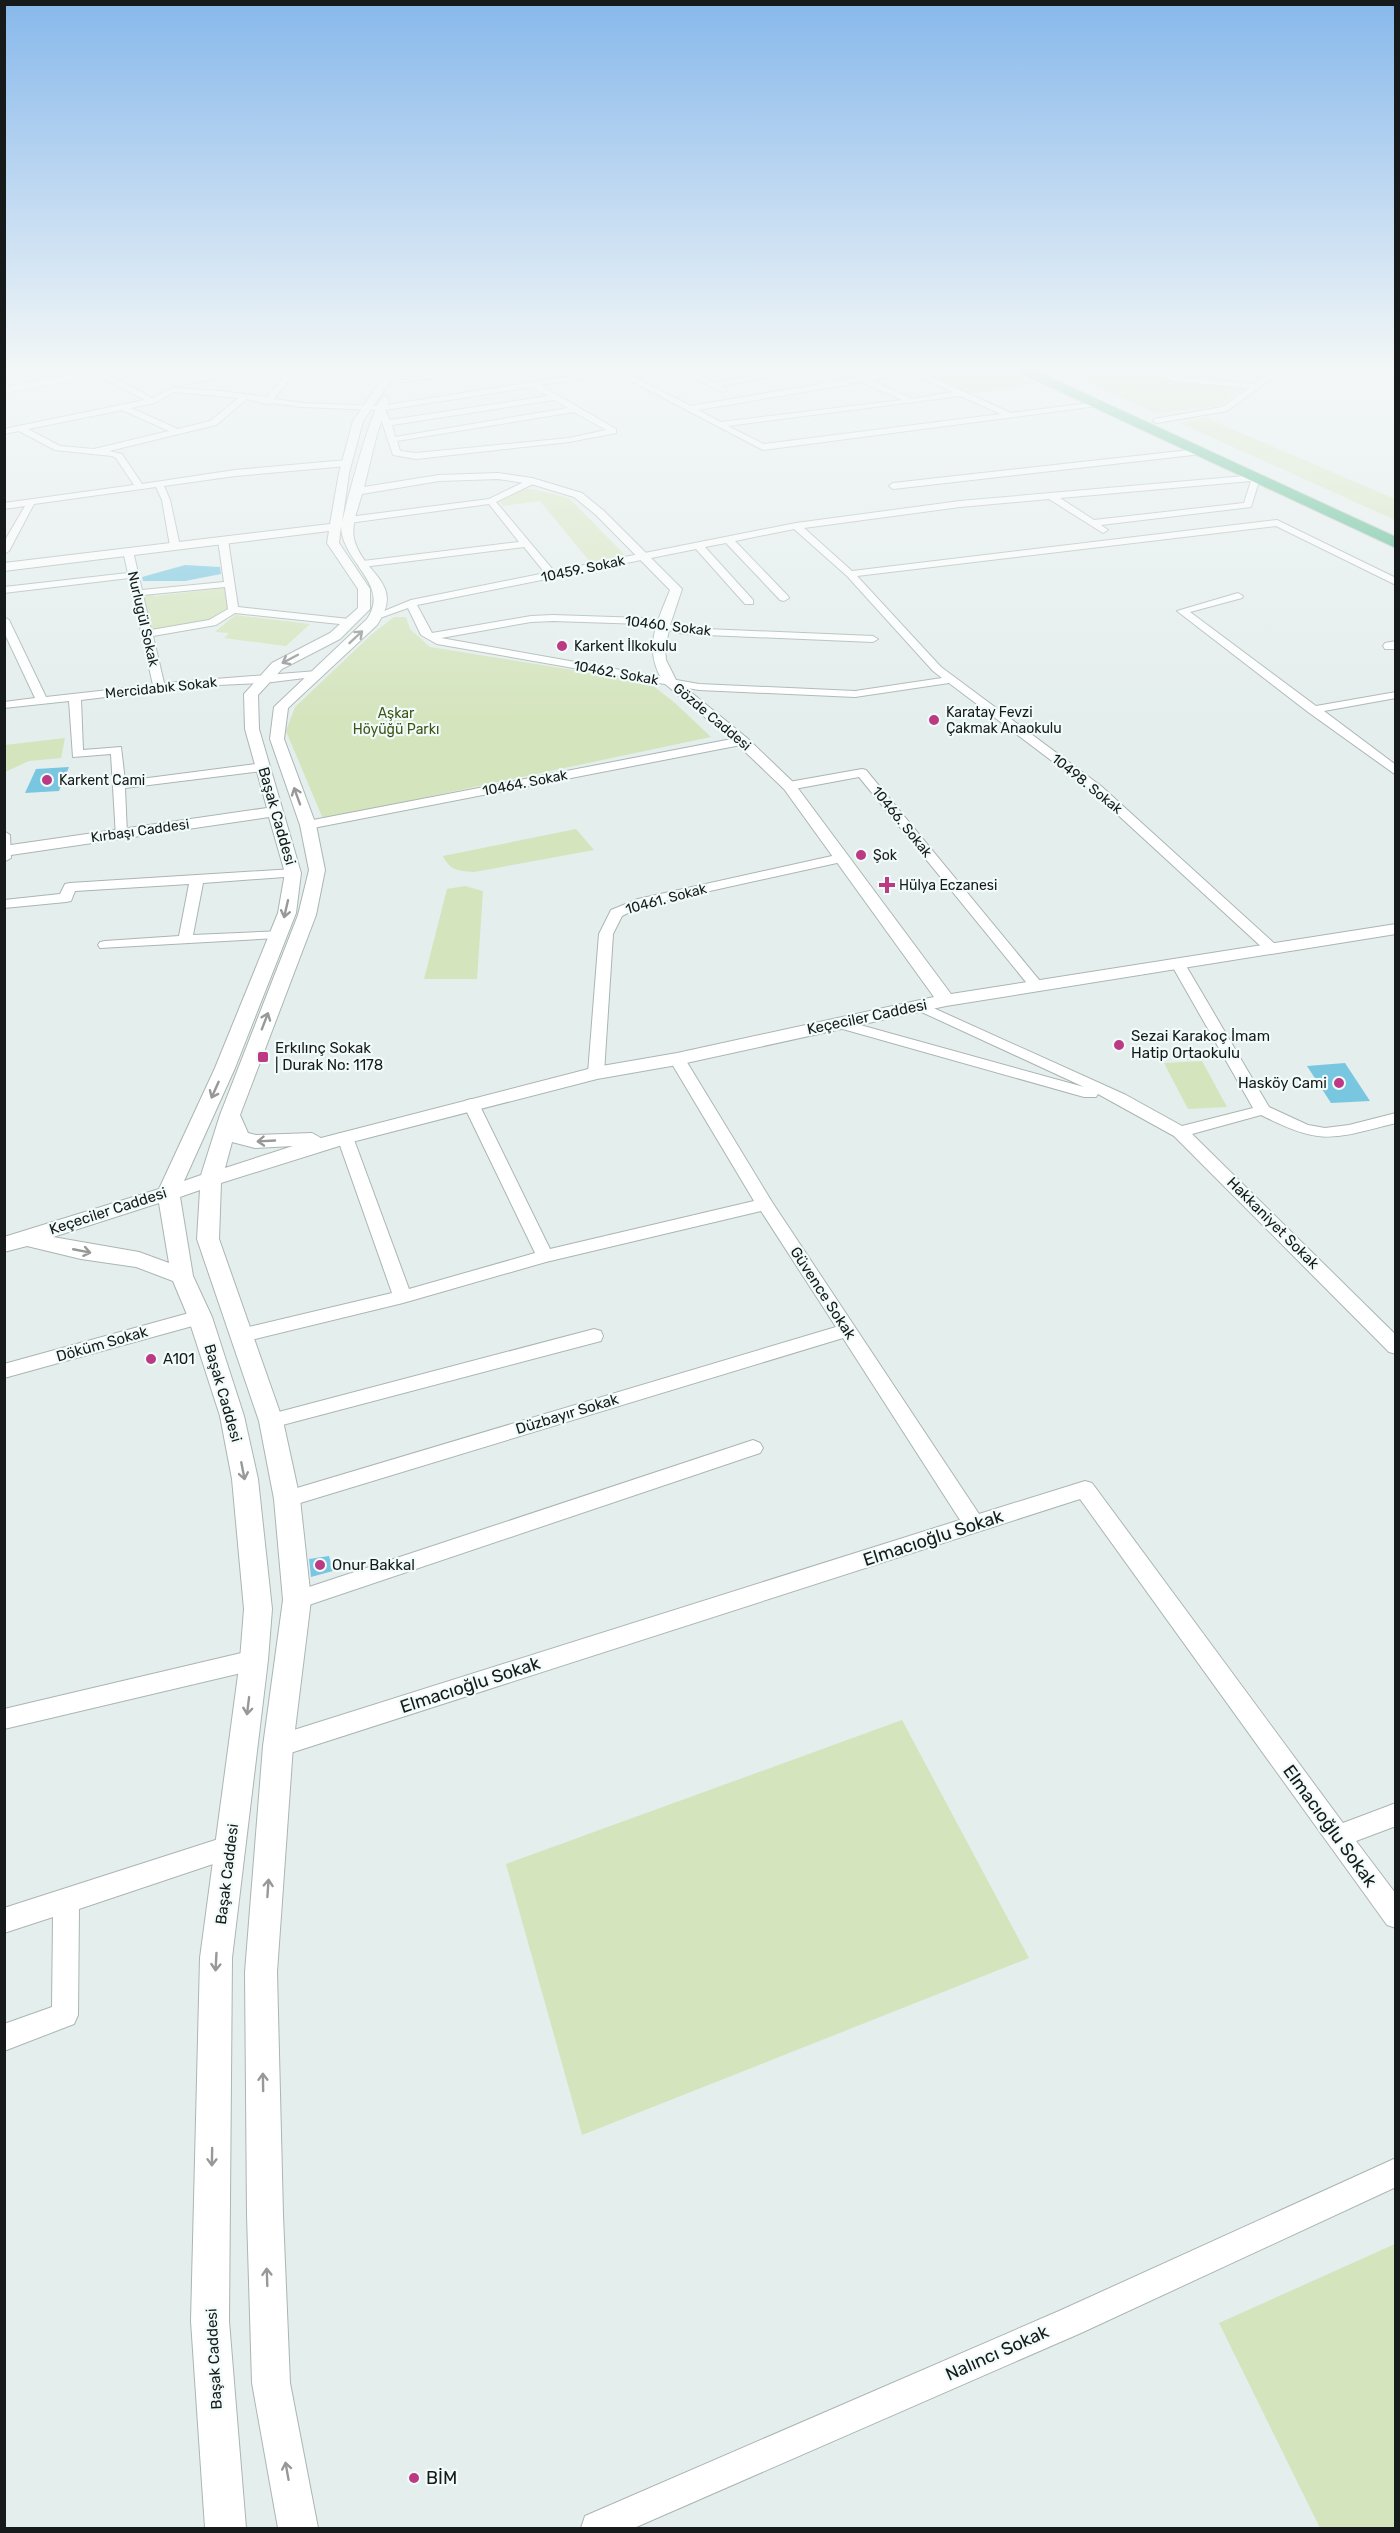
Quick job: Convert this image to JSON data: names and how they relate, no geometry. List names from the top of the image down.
{
  "streets": {
    "street": [
      "10459. Sokak",
      "Nurlugül Sokak",
      "10460. Sokak",
      "10462. Sokak",
      "Mercidabık Sokak",
      "Gözde Caddesi",
      "10464. Sokak",
      "10498. Sokak",
      "Başak Caddesi",
      "10466. Sokak",
      "Kırbaşı Caddesi",
      "10461. Sokak",
      "Keçeciler Caddesi",
      "Hakkaniyet Sokak",
      "Güvence Sokak",
      "Döküm Sokak",
      "Düzbayır Sokak",
      "Elmacıoğlu Sokak",
      "Nalıncı Sokak"
    ]
  },
  "crossings": [
    ["10459. Sokak", "Gözde Caddesi"],
    ["10459. Sokak", "10498. Sokak"],
    ["10459. Sokak", "Başak Caddesi"],
    ["Nurlugül Sokak", "Mercidabık Sokak"],
    ["10460. Sokak", "10462. Sokak"],
    ["10460. Sokak", "Gözde Caddesi"],
    ["10462. Sokak", "Gözde Caddesi"],
    ["10462. Sokak", "10498. Sokak"],
    ["Mercidabık Sokak", "Başak Caddesi"],
    ["Gözde Caddesi", "10464. Sokak"],
    ["Gözde Caddesi", "Başak Caddesi"],
    ["Gözde Caddesi", "10466. Sokak"],
    ["Gözde Caddesi", "10461. Sokak"],
    ["Gözde Caddesi", "Keçeciler Caddesi"],
    ["10464. Sokak", "Başak Caddesi"],
    ["10498. Sokak", "Keçeciler Caddesi"],
    ["Başak Caddesi", "Kırbaşı Caddesi"],
    ["Başak Caddesi", "Keçeciler Caddesi"],
    ["Başak Caddesi", "Döküm Sokak"],
    ["Başak Caddesi", "Düzbayır Sokak"],
    ["Başak Caddesi", "Elmacıoğlu Sokak"],
    ["10466. Sokak", "Keçeciler Caddesi"],
    ["10461. Sokak", "Keçeciler Caddesi"],
    ["Keçeciler Caddesi", "Hakkaniyet Sokak"],
    ["Keçeciler Caddesi", "Güvence Sokak"],
    ["Güvence Sokak", "Düzbayır Sokak"],
    ["Güvence Sokak", "Elmacıoğlu Sokak"]
  ],
  "parks": ["Aşkar Höyüğü Parkı"],
  "places": {
    "other": [
      "Karkent İlkokulu",
      "Karatay Fevzi Çakmak Anaokulu",
      "Karkent Cami",
      "Şok",
      "Sezai Karakoç İmam Hatip Ortaokulu",
      "Hasköy Cami",
      "A101",
      "Onur Bakkal",
      "BİM"
    ],
    "health": ["Hülya Eczanesi"],
    "transit": ["Erkılınç Sokak | Durak No: 1178"]
  }
}
